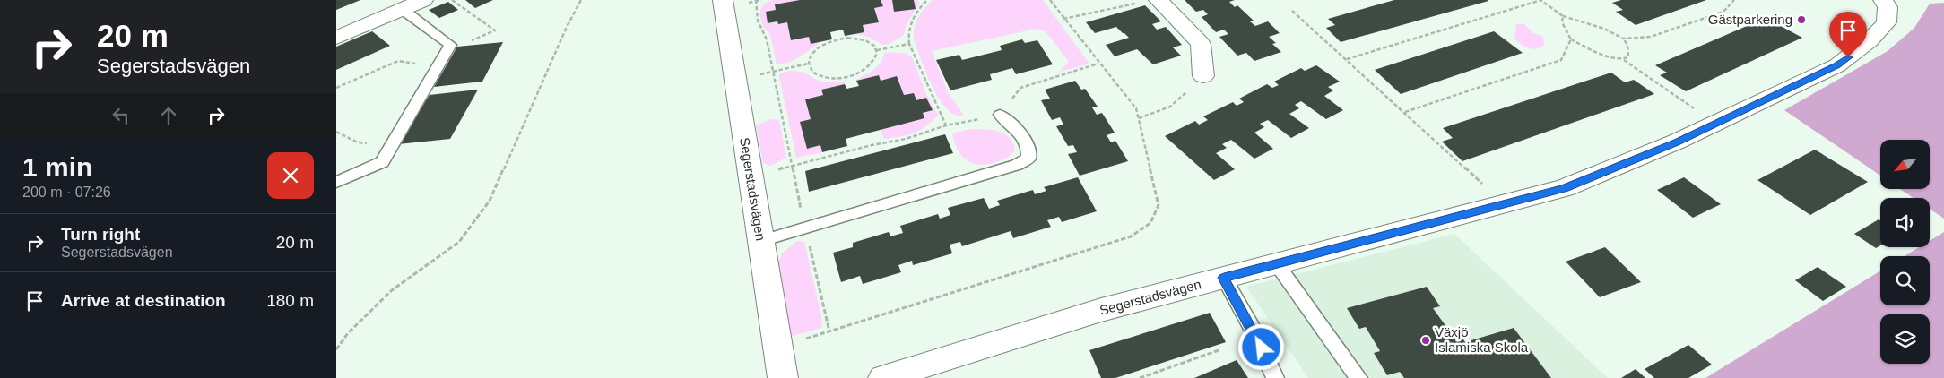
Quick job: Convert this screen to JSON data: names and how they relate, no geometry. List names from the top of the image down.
{
  "streets": {
    "street": ["Segerstadsvägen"]
  },
  "places": ["Gästparkering", "Växjö Islamiska Skola"],
  "north": "bottom left",
  "page": {
    "turn": ["20 m", "Segerstadsvägen"],
    "heading": ["1 min", "200 m · 07:26"],
    "list": [
      {
        "name": "Turn right",
        "note": "Segerstadsvägen",
        "value": "20 m"
      },
      {
        "name": "Arrive at destination",
        "value": "180 m"
      }
    ]
  }
}
